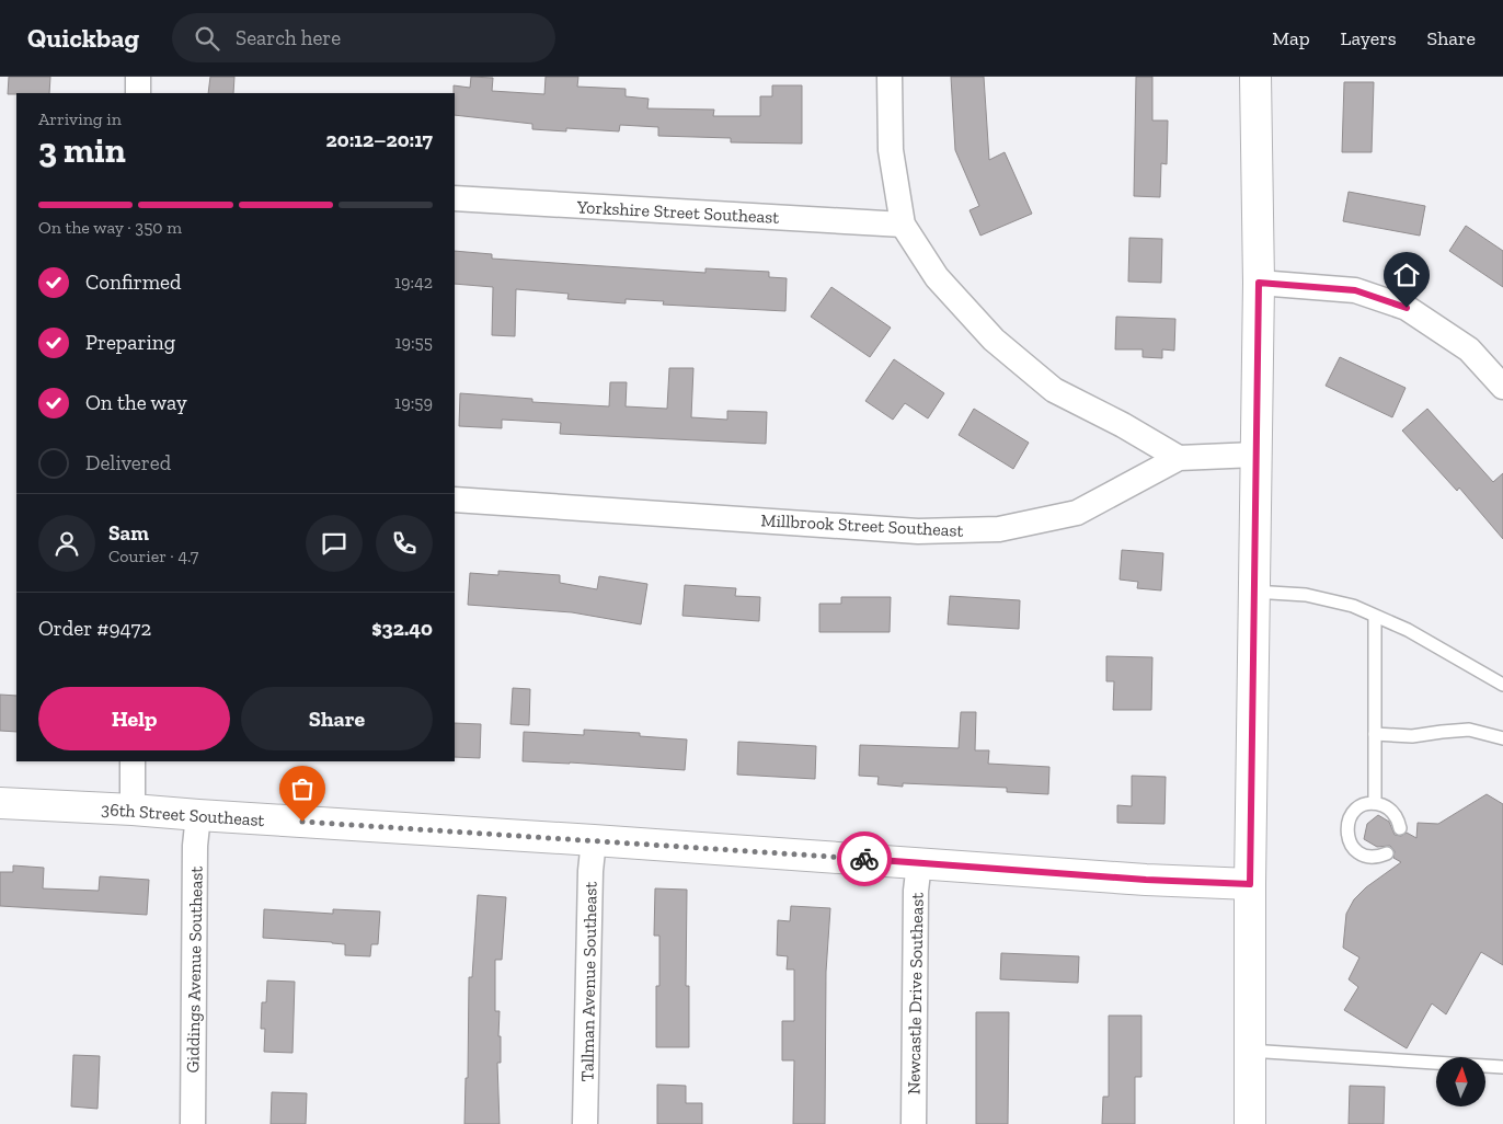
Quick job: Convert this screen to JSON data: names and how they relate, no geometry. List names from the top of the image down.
{
  "streets": {
    "street": [
      "Yorkshire Street Southeast",
      "Millbrook Street Southeast",
      "36th Street Southeast",
      "Giddings Avenue Southeast",
      "Tallman Avenue Southeast",
      "Newcastle Drive Southeast"
    ]
  },
  "crossings": [
    ["36th Street Southeast", "Giddings Avenue Southeast"],
    ["36th Street Southeast", "Tallman Avenue Southeast"],
    ["36th Street Southeast", "Newcastle Drive Southeast"]
  ],
  "north": "top",
  "page": {
    "header": "Quickbag",
    "search": "Search here",
    "nav": ["Map", "Layers", "Share"],
    "heading": ["3 min", "Arriving in", "20:12–20:17"],
    "panel": [
      "Sam",
      "Courier · 4.7",
      "Order #9472",
      "$32.40"
    ],
    "bar": "On the way · 350 m",
    "list": [
      ["Confirmed", "19:42"],
      ["Preparing", "19:55"],
      ["On the way", "19:59"],
      "Delivered"
    ],
    "buttons": ["Help", "Share"]
  }
}
